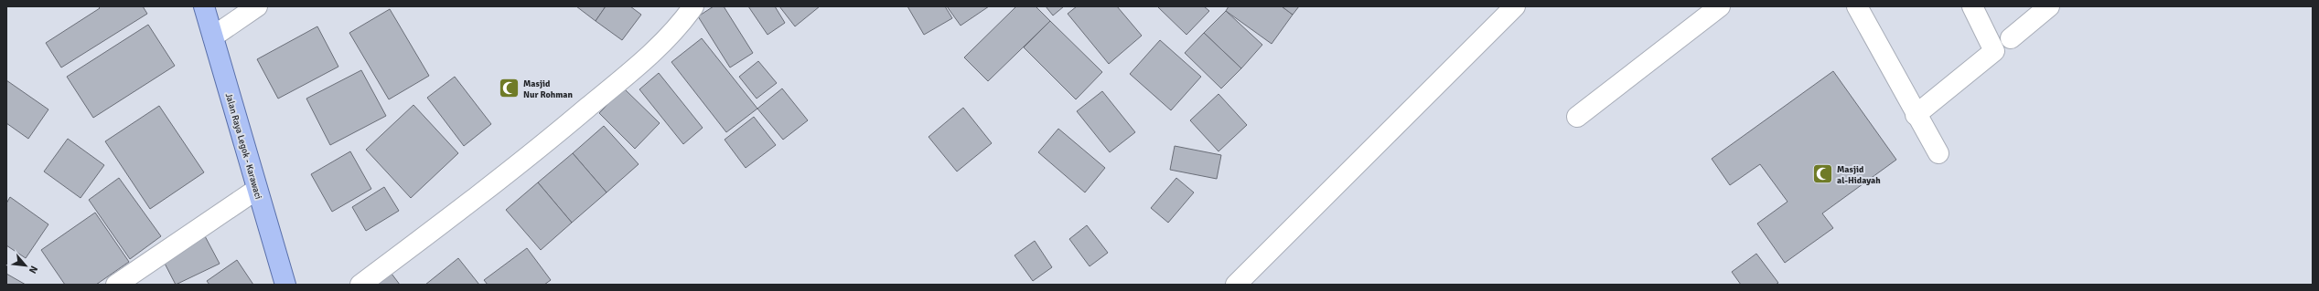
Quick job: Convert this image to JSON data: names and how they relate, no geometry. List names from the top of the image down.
{
  "streets": {
    "main road": ["Jalan Raya Legok - Karawaci"]
  },
  "places": {
    "mosque": ["Masjid Nur Rohman", "Masjid al-Hidayah"]
  },
  "north": "bottom right"
}
